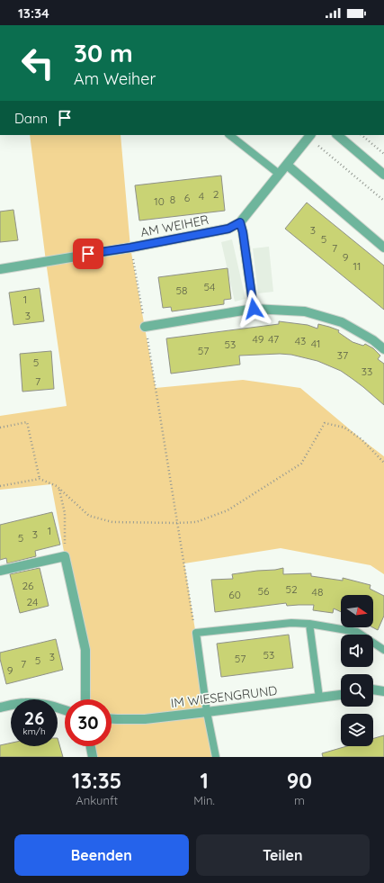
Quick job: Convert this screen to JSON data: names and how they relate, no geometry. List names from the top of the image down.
{
  "streets": {
    "street": ["AM WEIHER", "IM WIESENGRUND"]
  },
  "house_numbers": [
    "2",
    "4",
    "6",
    "8",
    "10",
    "3",
    "5",
    "7",
    "9",
    "11",
    "54",
    "58",
    "1",
    "3",
    "49",
    "47",
    "43",
    "41",
    "53",
    "57",
    "37",
    "5",
    "33",
    "7",
    "1",
    "3",
    "5",
    "26",
    "52",
    "56",
    "48",
    "60",
    "24",
    "53",
    "3",
    "57",
    "5",
    "7",
    "9"
  ],
  "north": "right",
  "page": {
    "status": "13:34",
    "turn": ["30 m", "Am Weiher"],
    "then": "Dann",
    "speed": "26 km/h",
    "limit": "30",
    "eta": [
      "13:35",
      "Ankunft",
      "1",
      "Min.",
      "90",
      "m"
    ],
    "buttons": ["Beenden", "Teilen"]
  }
}
